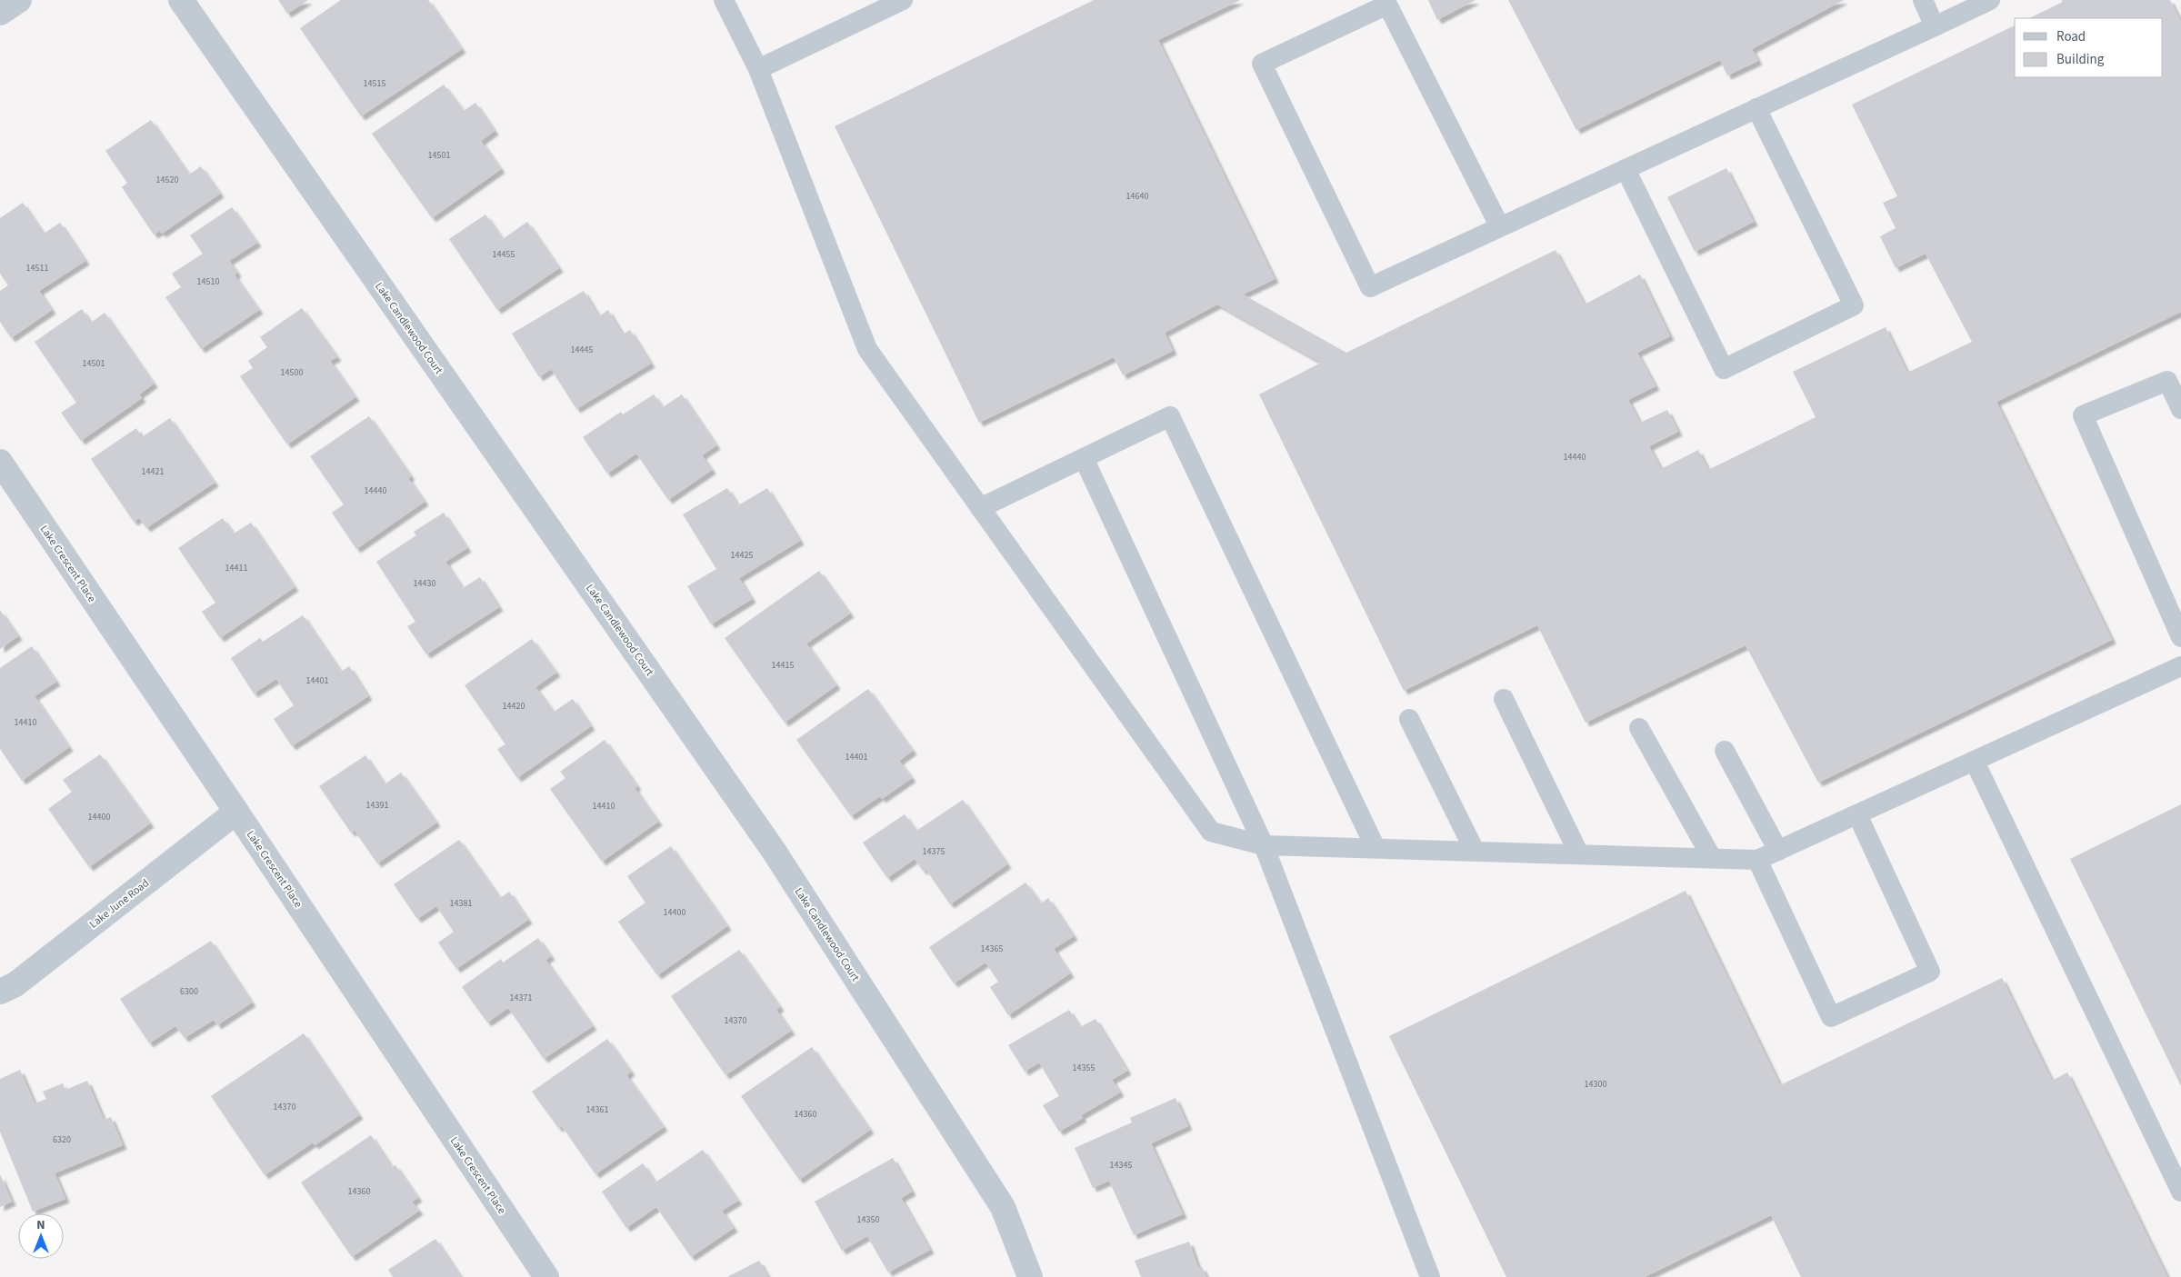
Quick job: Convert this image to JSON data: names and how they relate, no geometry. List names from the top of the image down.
{
  "streets": {
    "street": ["Lake Candlewood Court", "Lake Crescent Place", "Lake June Road"]
  },
  "crossings": [
    ["Lake Crescent Place", "Lake June Road"]
  ],
  "house_numbers": [
    "14515",
    "14501",
    "14520",
    "14640",
    "14455",
    "14511",
    "14510",
    "14445",
    "14501",
    "14500",
    "14440",
    "14421",
    "14440",
    "14425",
    "14411",
    "14430",
    "14415",
    "14401",
    "14420",
    "14410",
    "14401",
    "14391",
    "14410",
    "14400",
    "14375",
    "14381",
    "14400",
    "14365",
    "6300",
    "14371",
    "14370",
    "14355",
    "14300",
    "14370",
    "14361",
    "14360",
    "6320",
    "14345",
    "14360",
    "14350"
  ],
  "legend": ["Road", "Building"],
  "north": "top"
}
